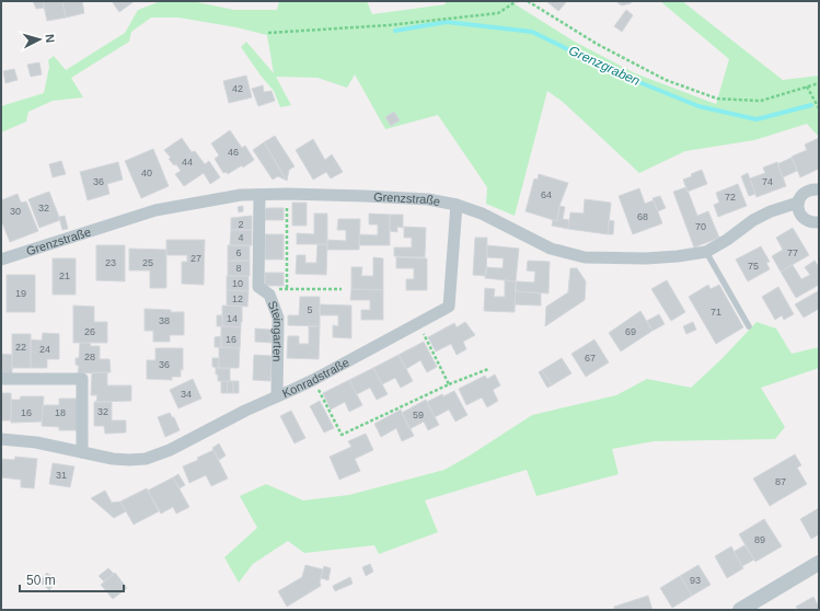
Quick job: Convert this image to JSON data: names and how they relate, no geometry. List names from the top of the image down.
{
  "streets": {
    "street": ["Grenzstraße", "Steingarten", "Konradstraße"]
  },
  "crossings": [
    ["Grenzstraße", "Steingarten"],
    ["Grenzstraße", "Konradstraße"],
    ["Steingarten", "Konradstraße"]
  ],
  "water": ["Grenzgraben"],
  "house_numbers": [
    "42",
    "46",
    "44",
    "40",
    "36",
    "74",
    "64",
    "72",
    "32",
    "30",
    "68",
    "2",
    "70",
    "4",
    "6",
    "77",
    "27",
    "23",
    "25",
    "75",
    "8",
    "21",
    "10",
    "19",
    "12",
    "5",
    "71",
    "14",
    "38",
    "26",
    "69",
    "16",
    "22",
    "24",
    "28",
    "67",
    "36",
    "34",
    "32",
    "16",
    "18",
    "59",
    "31",
    "87",
    "89",
    "93"
  ],
  "scale_bar": "50 m",
  "north": "right"
}
